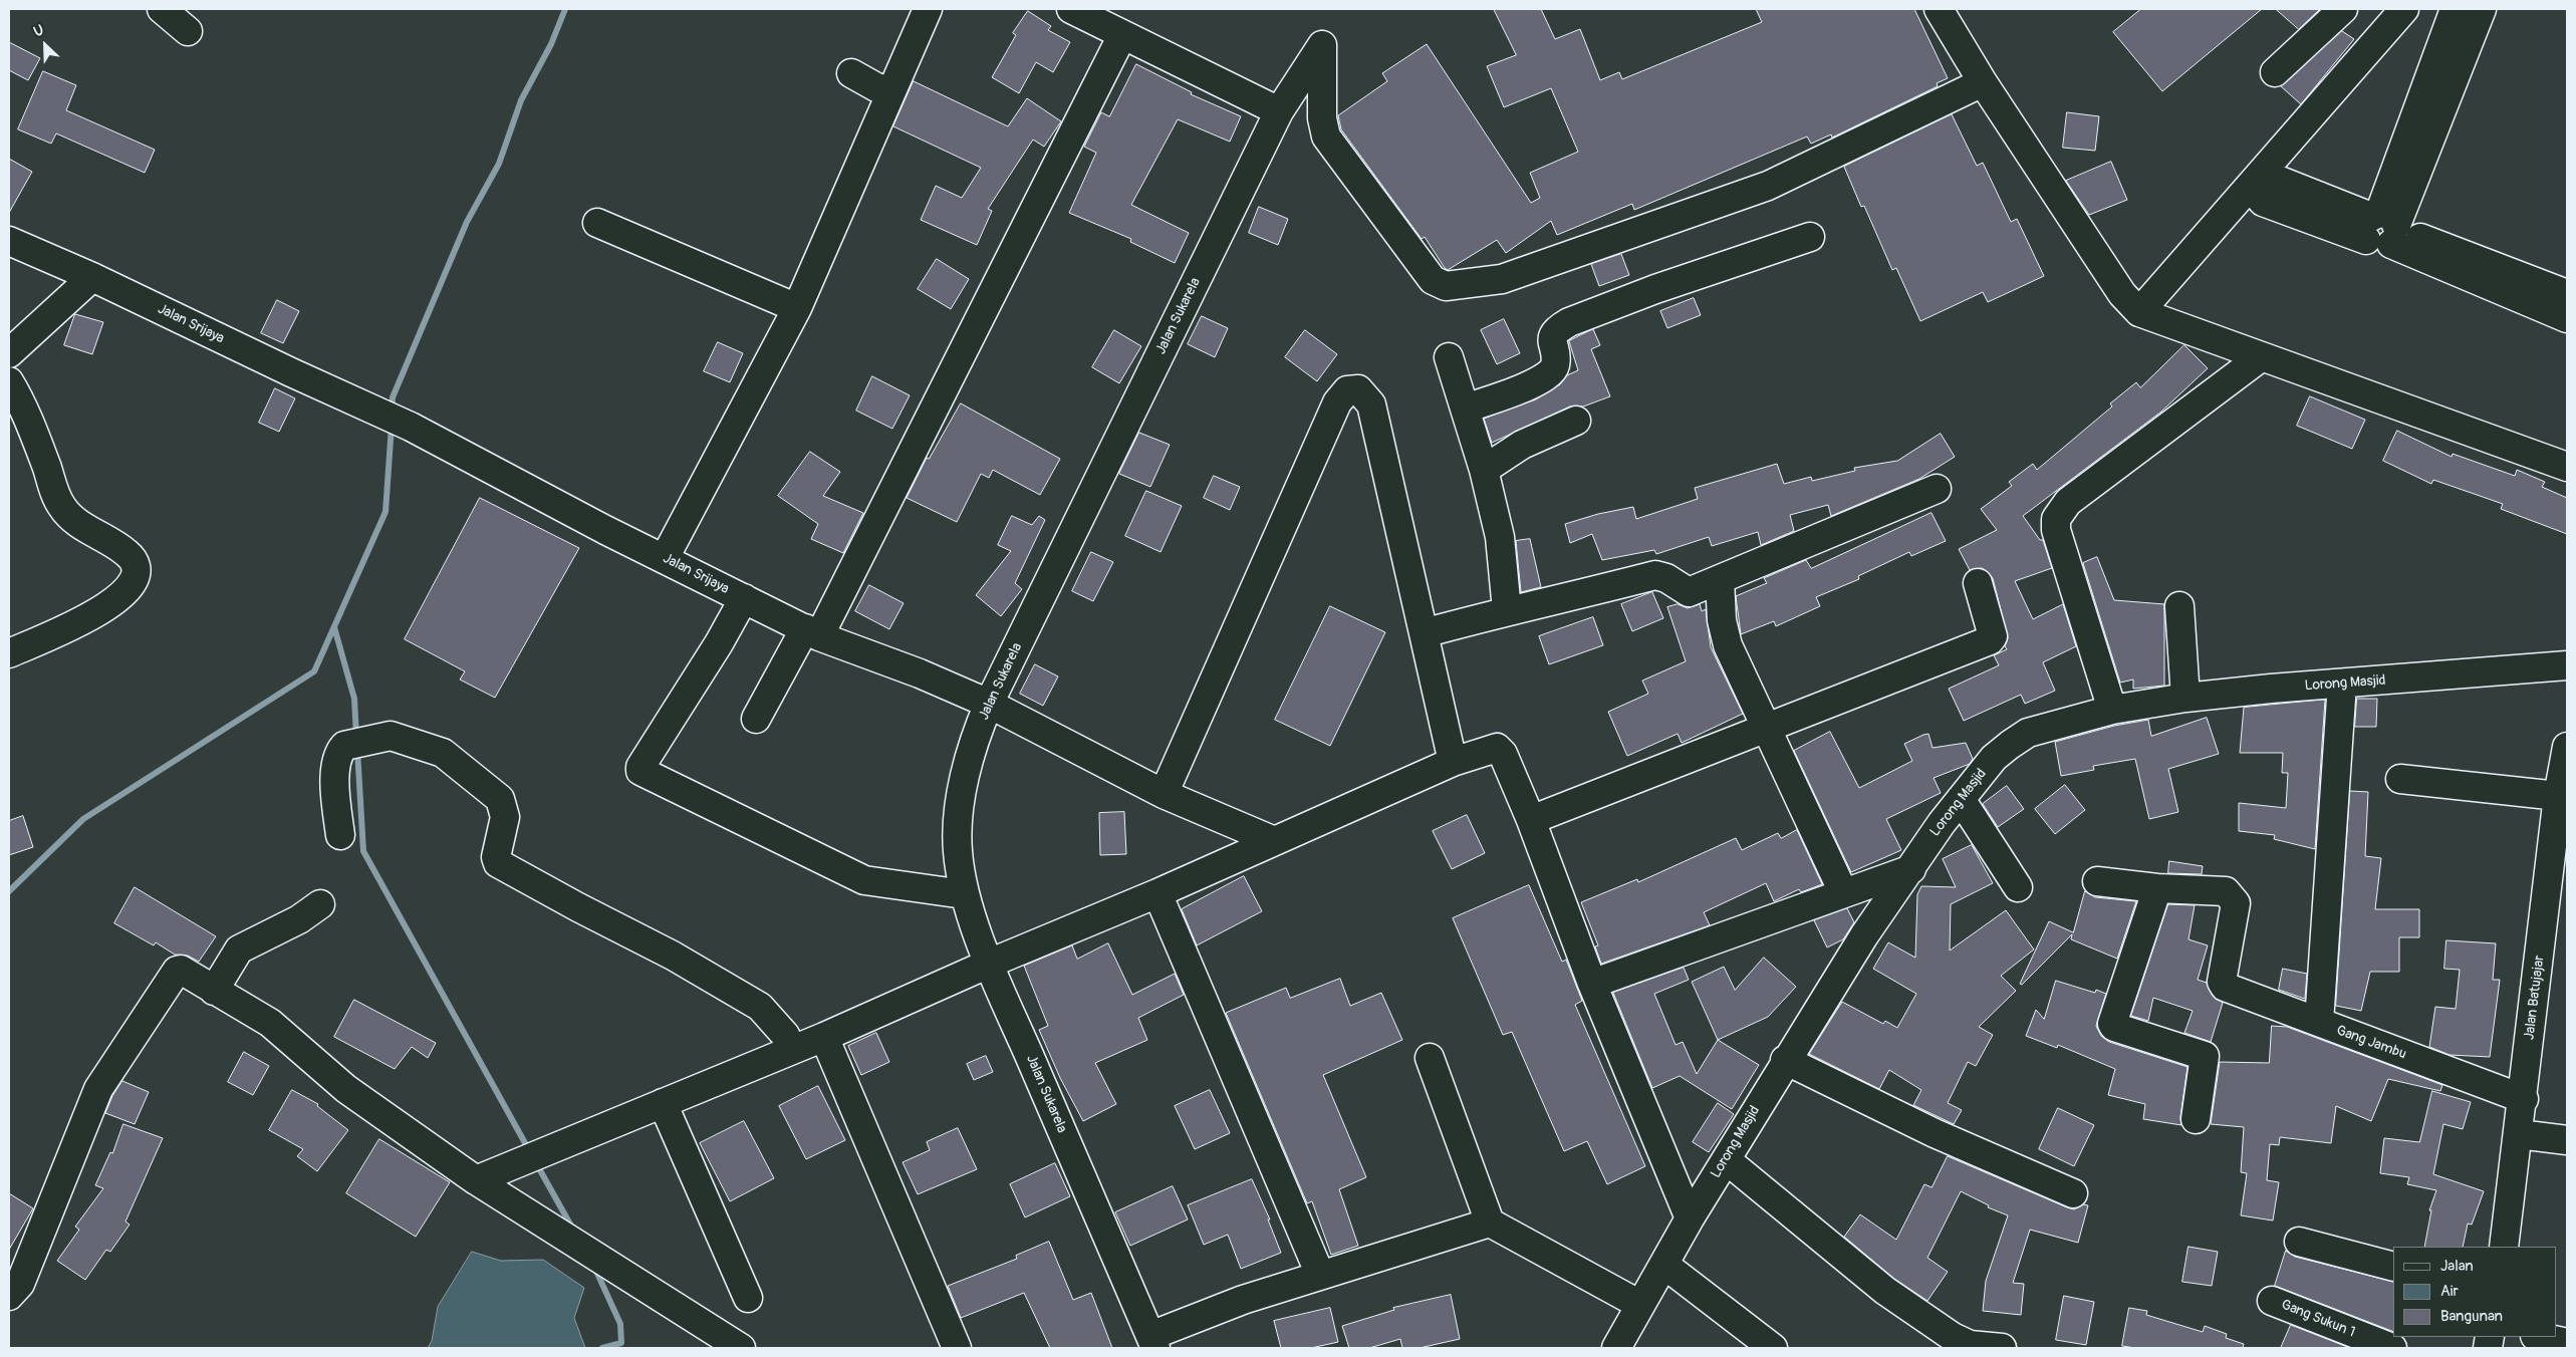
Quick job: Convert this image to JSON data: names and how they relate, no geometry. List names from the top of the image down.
{
  "streets": {
    "street": [
      "Jalan Sukarela",
      "Jalan Srijaya",
      "Lorong Masjid",
      "Jalan Batujajar",
      "Gang Jambu",
      "Gang Sukun 1"
    ]
  },
  "crossings": [
    ["Jalan Sukarela", "Jalan Srijaya"],
    ["Jalan Batujajar", "Gang Jambu"]
  ],
  "legend": ["Jalan", "Air", "Bangunan"],
  "north": "top left"
}
